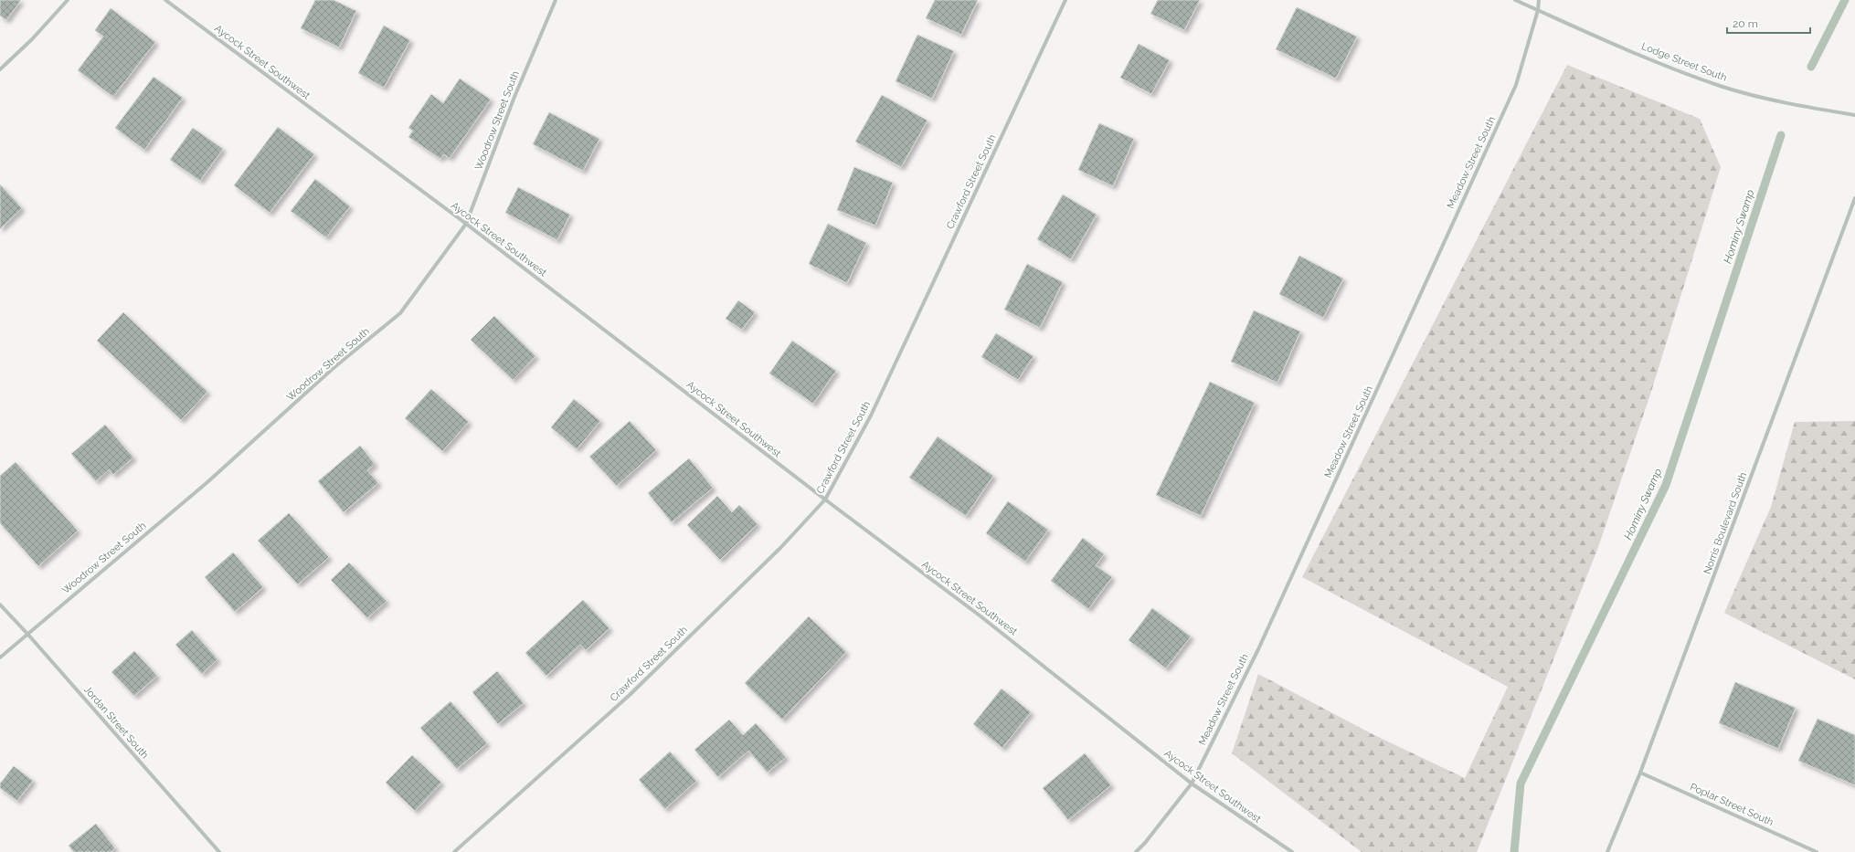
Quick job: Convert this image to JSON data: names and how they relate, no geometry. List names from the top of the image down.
{
  "streets": {
    "street": [
      "Aycock Street Southwest",
      "Lodge Street South",
      "Woodrow Street South",
      "Meadow Street South",
      "Crawford Street South",
      "Norris Boulevard South",
      "Jordan Street South",
      "Poplar Street South"
    ]
  },
  "crossings": [
    ["Aycock Street Southwest", "Woodrow Street South"],
    ["Aycock Street Southwest", "Meadow Street South"],
    ["Aycock Street Southwest", "Crawford Street South"],
    ["Lodge Street South", "Meadow Street South"],
    ["Woodrow Street South", "Jordan Street South"],
    ["Norris Boulevard South", "Poplar Street South"]
  ],
  "water": ["Hominy Swamp"],
  "scale_bar": "20 m"
}
